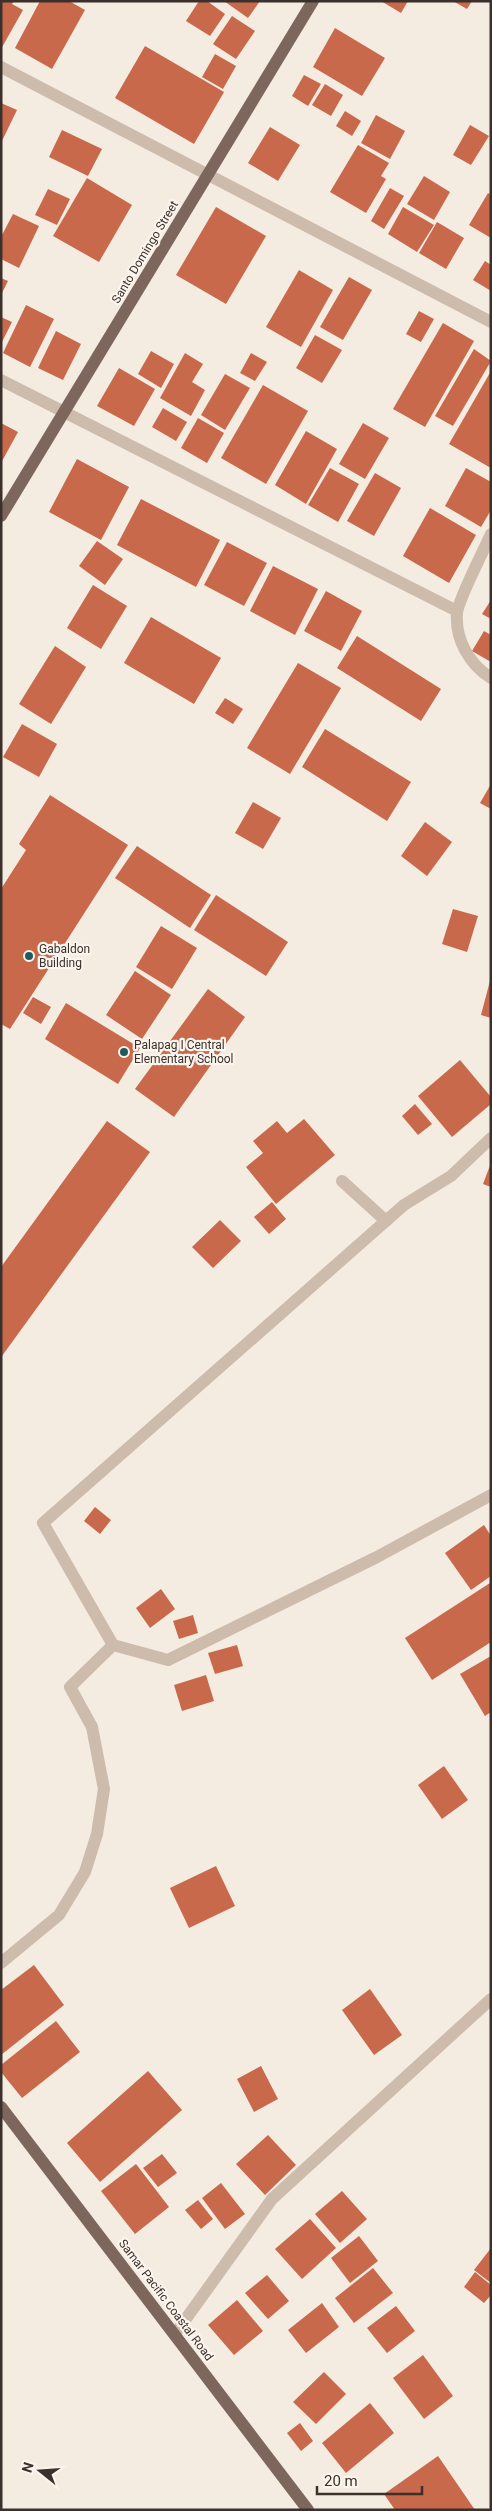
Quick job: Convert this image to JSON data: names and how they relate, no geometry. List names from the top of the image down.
{
  "streets": {
    "main road": ["Santo Domingo Street", "Samar Pacific Coastal Road"]
  },
  "places": ["Gabaldon Building", "Palapag I Central Elementary School"],
  "scale_bar": "20 m",
  "north": "left"
}
